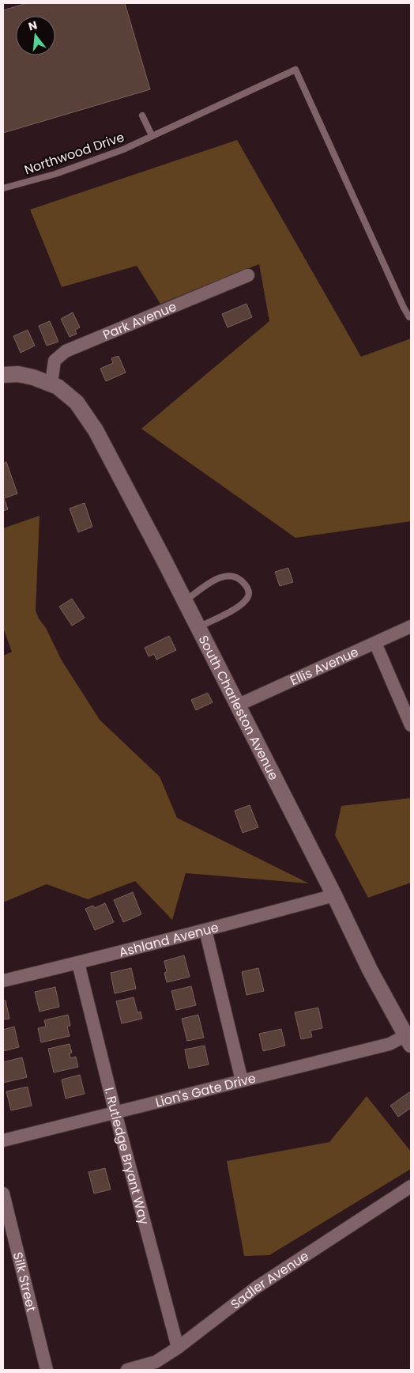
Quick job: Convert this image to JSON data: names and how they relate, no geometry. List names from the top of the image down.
{
  "streets": {
    "street": [
      "Park Avenue",
      "Ellis Avenue",
      "South Charleston Avenue",
      "Ashland Avenue",
      "Lion's Gate Drive",
      "I. Rutledge Bryant Way",
      "Sadler Avenue",
      "Silk Street"
    ],
    "lane": ["Northwood Drive"]
  },
  "crossings": [
    ["Park Avenue", "South Charleston Avenue"],
    ["Ellis Avenue", "South Charleston Avenue"],
    ["South Charleston Avenue", "Ashland Avenue"],
    ["South Charleston Avenue", "Lion's Gate Drive"],
    ["Ashland Avenue", "I. Rutledge Bryant Way"],
    ["Lion's Gate Drive", "I. Rutledge Bryant Way"],
    ["I. Rutledge Bryant Way", "Sadler Avenue"]
  ],
  "north": "top"
}
